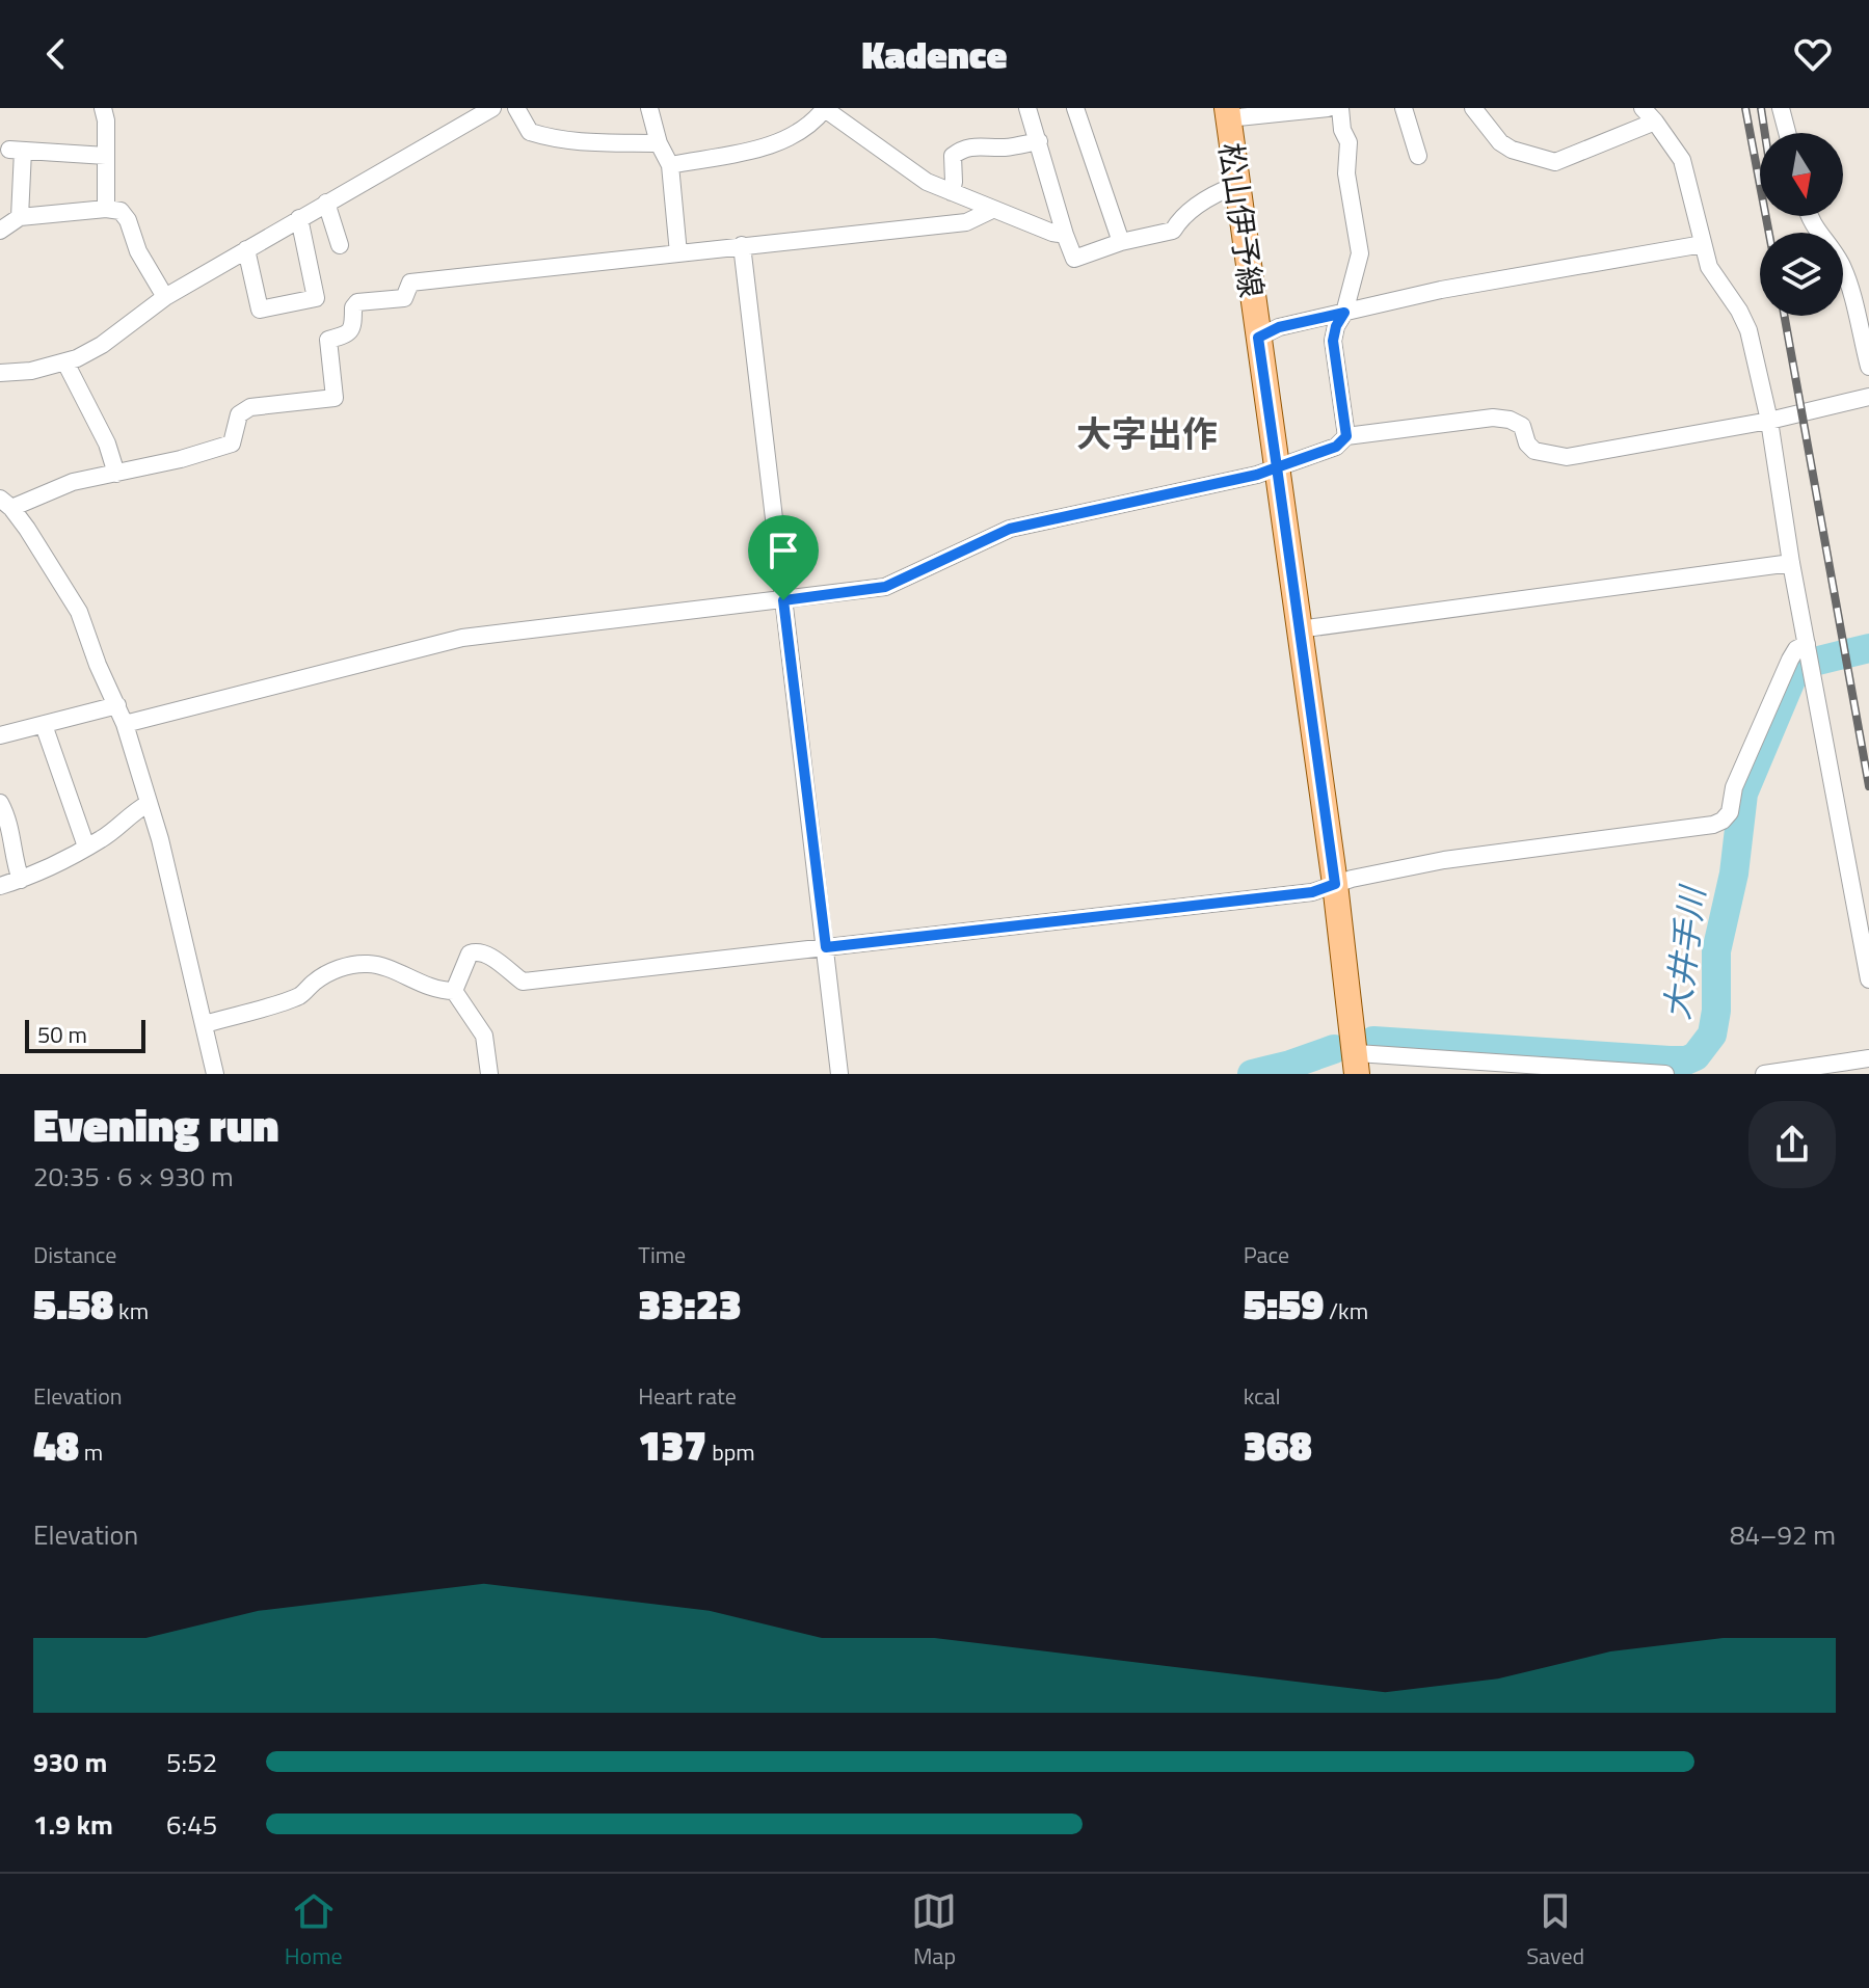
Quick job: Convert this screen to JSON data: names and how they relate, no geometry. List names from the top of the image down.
{
  "streets": {
    "main road": ["松山伊予線"]
  },
  "districts": ["大字出作"],
  "water": ["大井手川"],
  "scale_bar": "50 m",
  "north": "bottom",
  "page": {
    "header": "Kadence",
    "scale": "50 m",
    "heading": ["Evening run", "20:35 · 6 × 930 m"],
    "stats": [
      ["Distance", "5.58 km"],
      ["Time", "33:23"],
      ["Pace", "5:59 /km"],
      ["Elevation", "48 m"],
      ["Heart rate", "137 bpm"],
      ["kcal", "368"]
    ],
    "chart": ["Elevation", "84–92 m"],
    "list": [
      {
        "name": "930 m",
        "note": "5:52"
      },
      {
        "name": "1.9 km",
        "note": "6:45"
      }
    ],
    "tabs": ["Home", "Map", "Saved"]
  }
}
